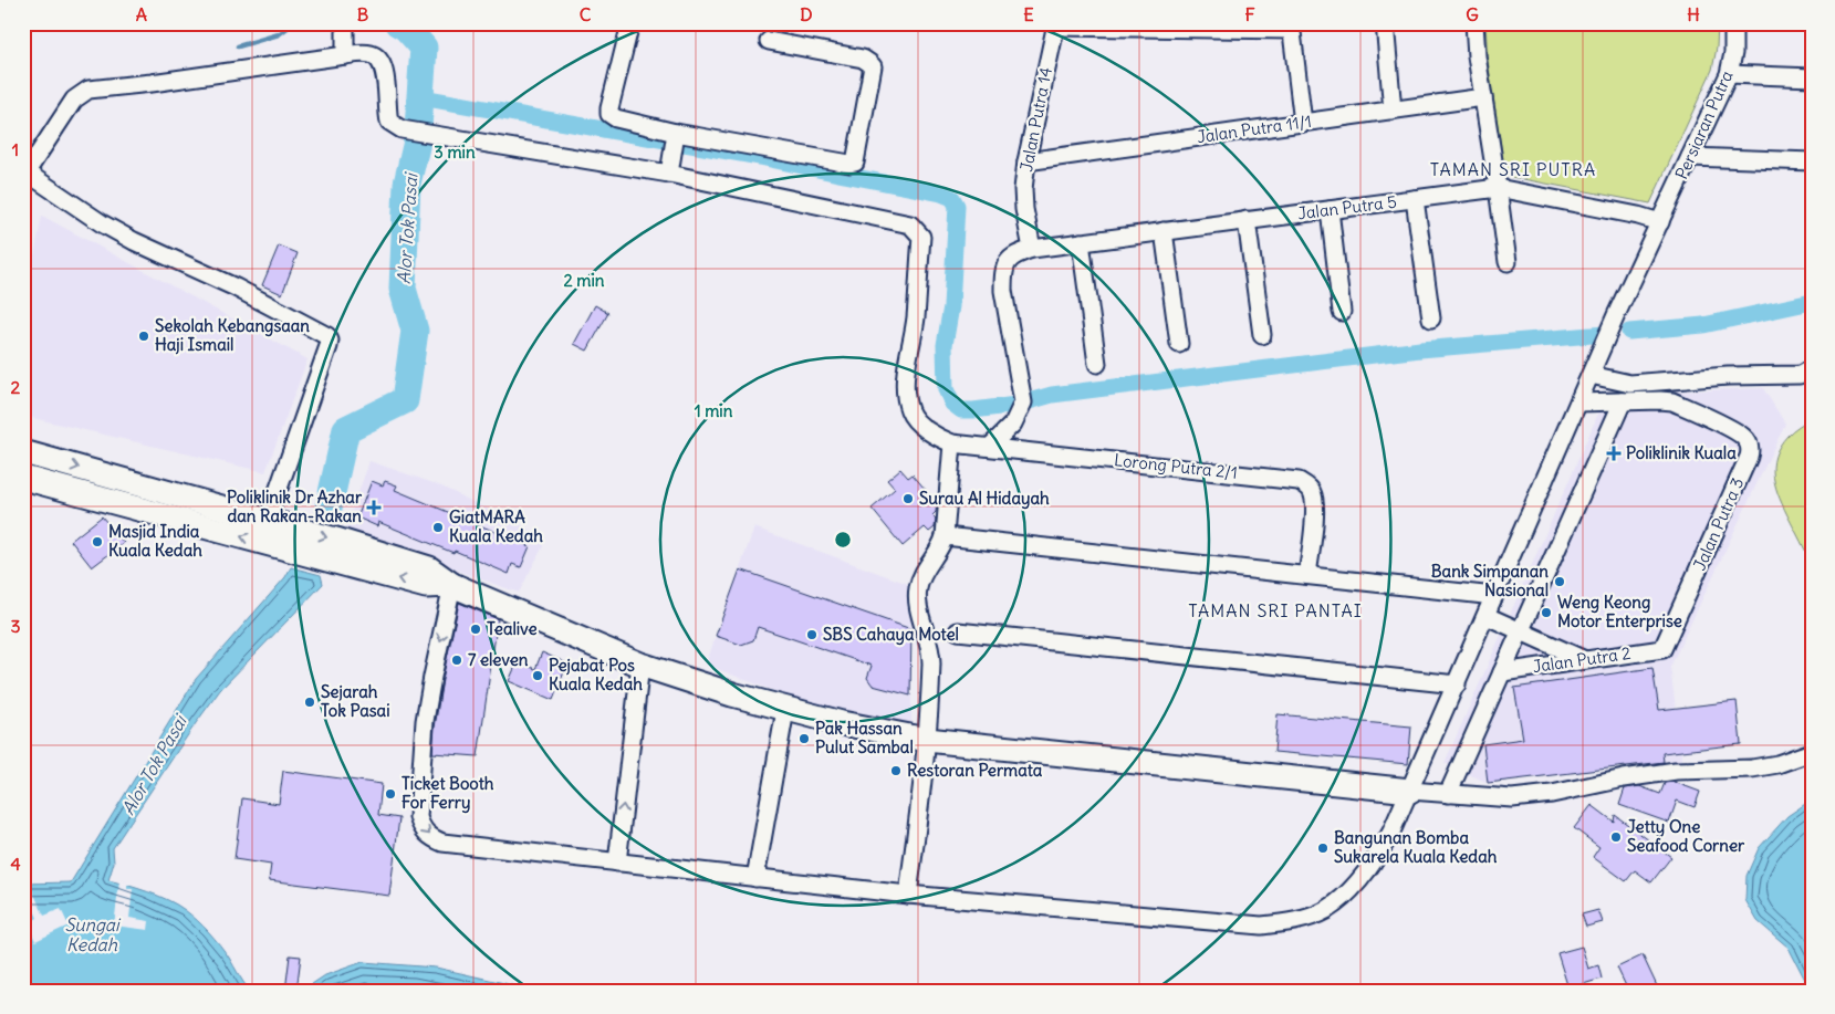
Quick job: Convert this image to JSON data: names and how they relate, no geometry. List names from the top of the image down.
{
  "streets": {
    "street": [
      "Jalan Putra 14",
      "Persiaran Putra",
      "Jalan Putra 11/1",
      "Jalan Putra 5",
      "Lorong Putra 2/1",
      "Jalan Putra 3",
      "Jalan Putra 2"
    ]
  },
  "crossings": [
    ["Jalan Putra 14", "Jalan Putra 11/1"],
    ["Jalan Putra 14", "Jalan Putra 5"],
    ["Persiaran Putra", "Jalan Putra 5"],
    ["Persiaran Putra", "Jalan Putra 3"],
    ["Jalan Putra 5", "Lorong Putra 2/1"],
    ["Jalan Putra 3", "Jalan Putra 2"]
  ],
  "districts": ["TAMAN SRI PUTRA", "TAMAN SRI PANTAI"],
  "water": ["Alor Tok Pasai", "Sungai Kedah"],
  "places": {
    "other": [
      "Sekolah Kebangsaan Haji Ismail",
      "Surau Al Hidayah",
      "GiatMARA Kuala Kedah",
      "Masjid India Kuala Kedah",
      "Bank Simpanan Nasional",
      "Weng Keong Motor Enterprise",
      "Tealive",
      "SBS Cahaya Motel",
      "7 eleven",
      "Pejabat Pos Kuala Kedah",
      "Sejarah Tok Pasai",
      "Pak Hassan Pulut Sambal",
      "Restoran Permata",
      "Ticket Booth For Ferry",
      "Jetty One Seafood Corner",
      "Bangunan Bomba Sukarela Kuala Kedah"
    ],
    "health": ["Poliklinik Kuala", "Poliklinik Dr Azhar dan Rakan-Rakan"]
  },
  "grid": {
    "columns": [
      "A",
      "B",
      "C",
      "D",
      "E",
      "F",
      "G",
      "H"
    ],
    "rows": [
      "1",
      "2",
      "3",
      "4"
    ]
  },
  "rings": ["3 min", "2 min", "1 min"]
}
